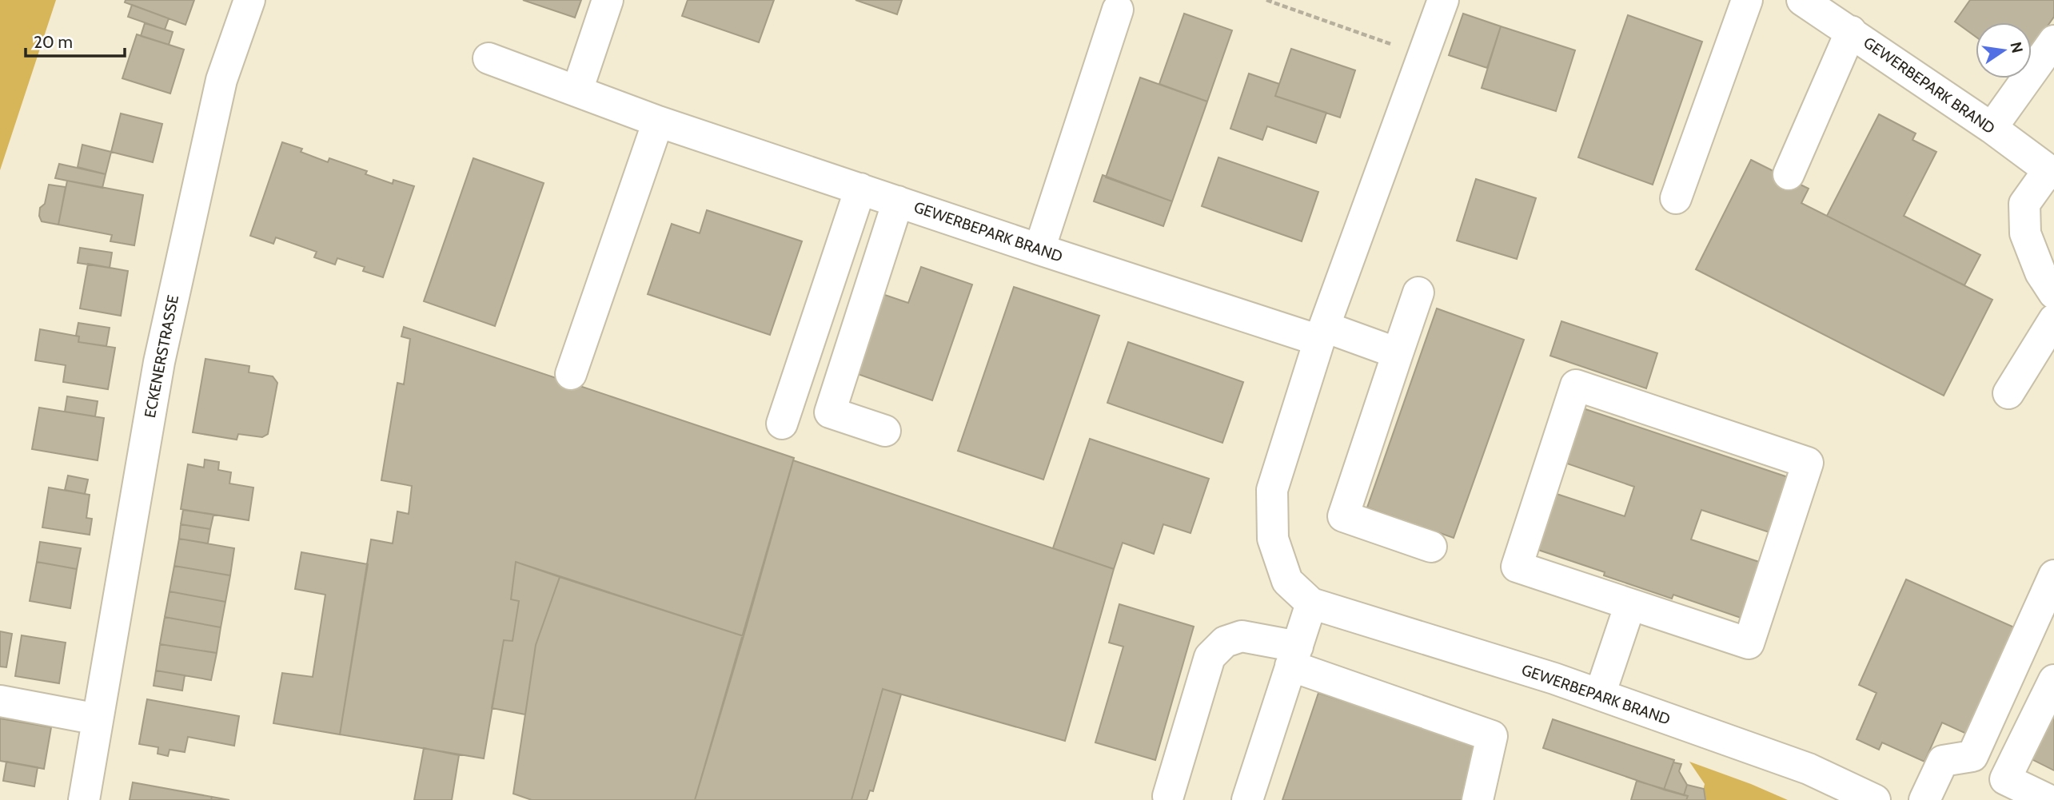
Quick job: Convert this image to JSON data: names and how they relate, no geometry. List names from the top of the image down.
{
  "streets": {
    "street": ["GEWERBEPARK BRAND", "ECKENERSTRASSE"]
  },
  "scale_bar": "20 m",
  "north": "right"
}
